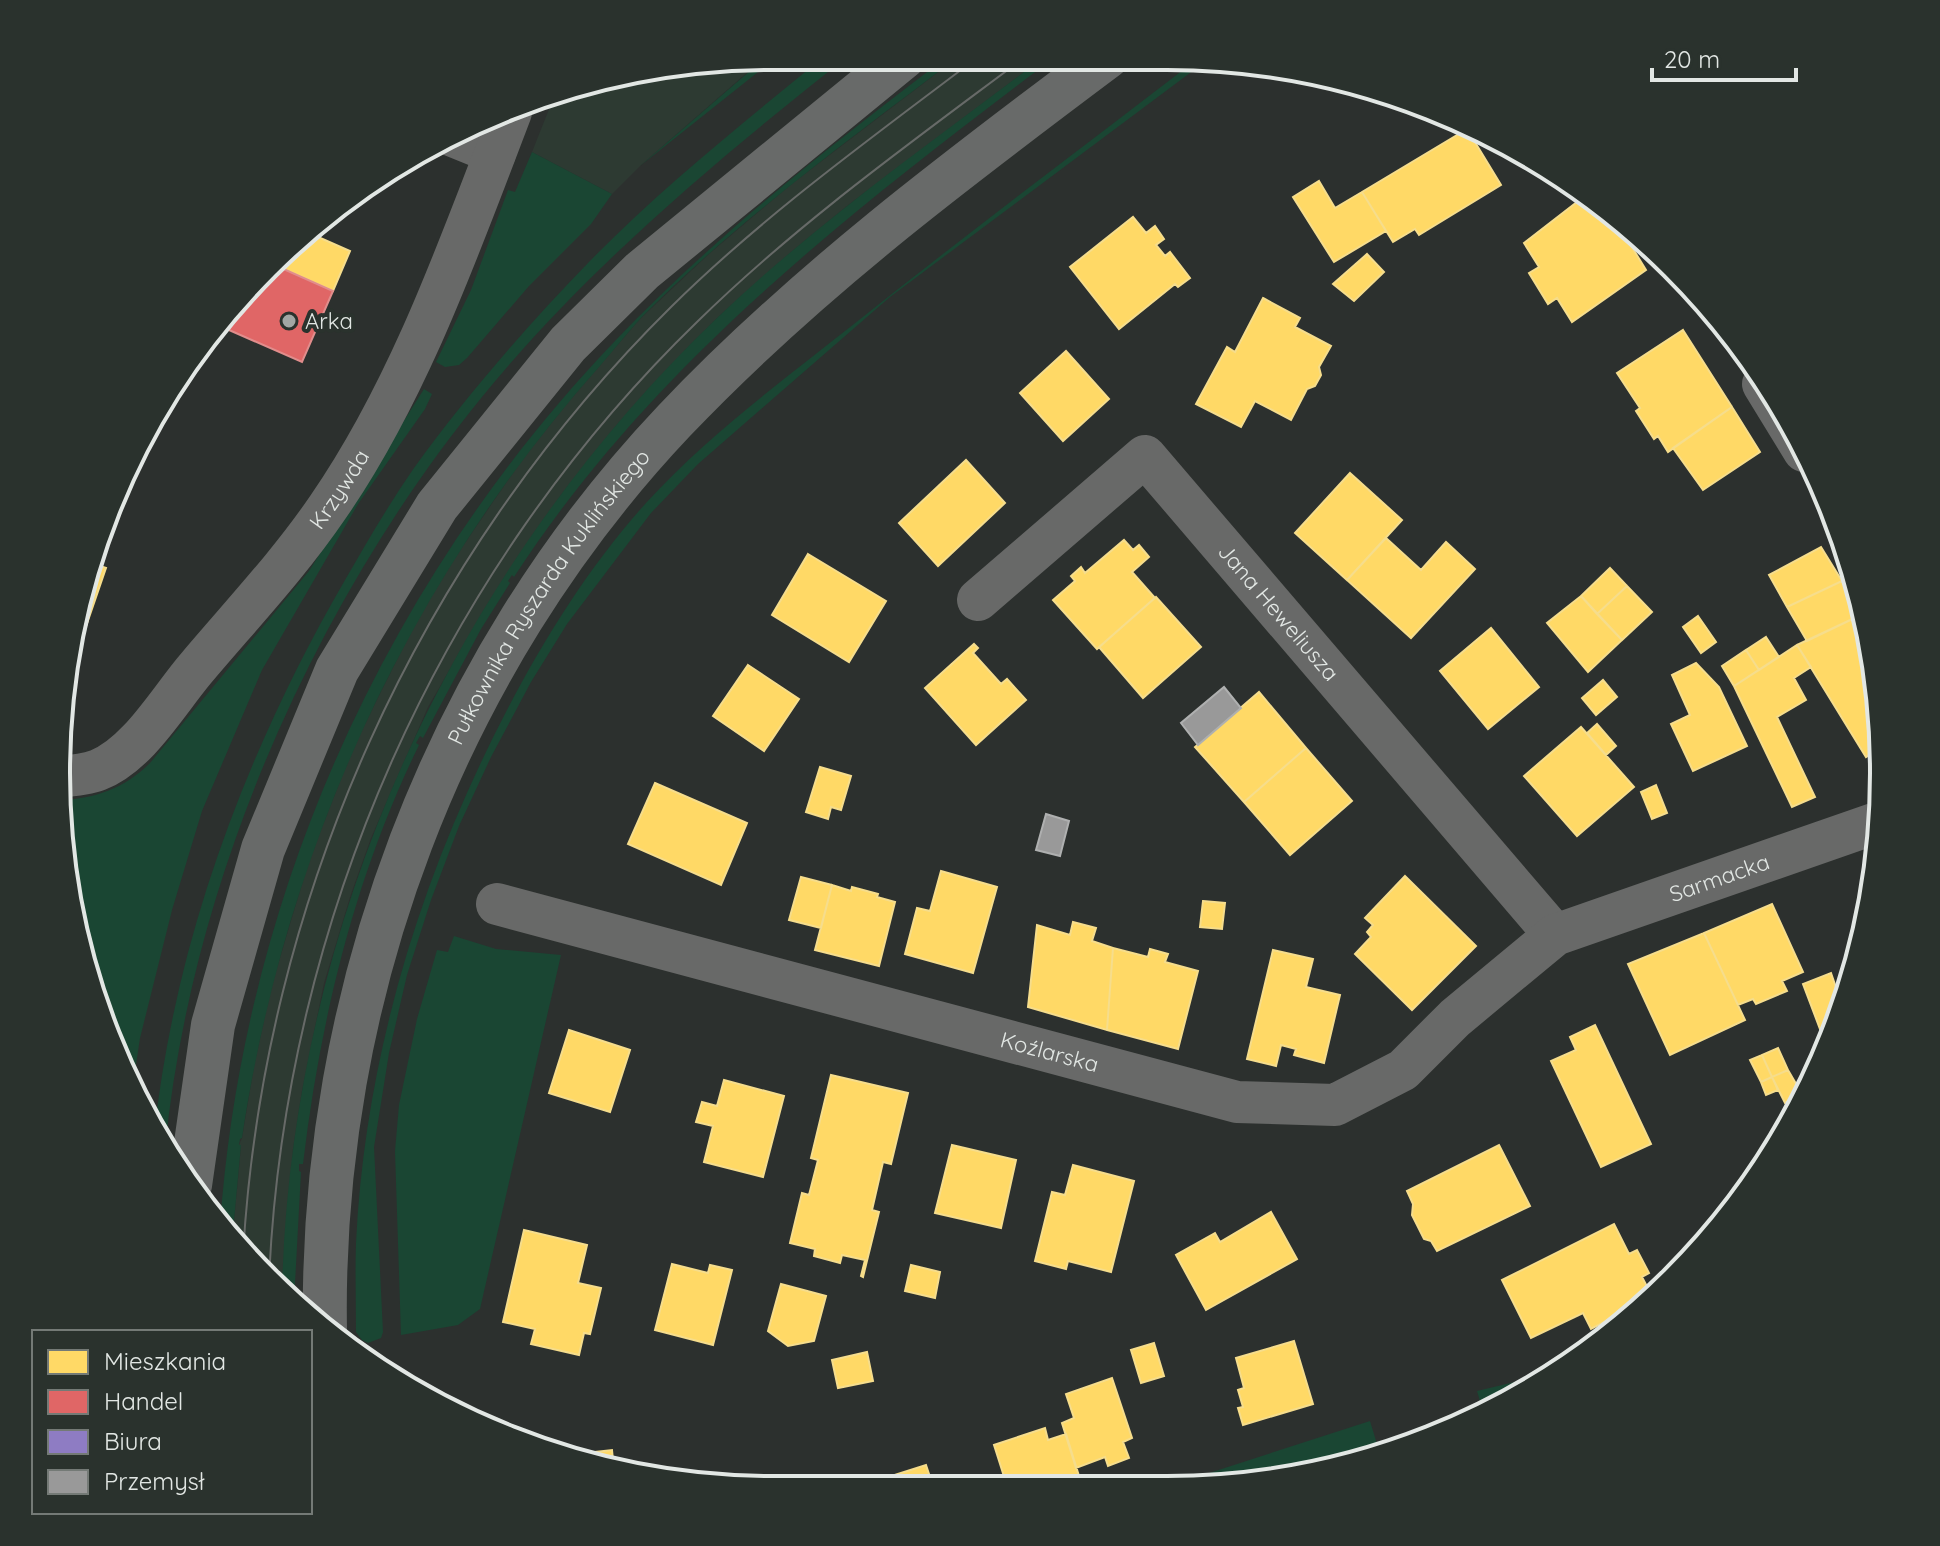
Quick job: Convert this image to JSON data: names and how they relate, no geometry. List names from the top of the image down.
{
  "streets": {
    "main road": ["Pułkownika Ryszarda Kuklińskiego"],
    "street": [
      "Krzywda",
      "Jana Heweliusza",
      "Sarmacka",
      "Koźlarska"
    ]
  },
  "crossings": [
    ["Jana Heweliusza", "Sarmacka"],
    ["Jana Heweliusza", "Koźlarska"],
    ["Sarmacka", "Koźlarska"]
  ],
  "places": ["Arka"],
  "legend": [
    "Mieszkania",
    "Handel",
    "Biura",
    "Przemysł"
  ],
  "scale_bar": "20 m"
}
